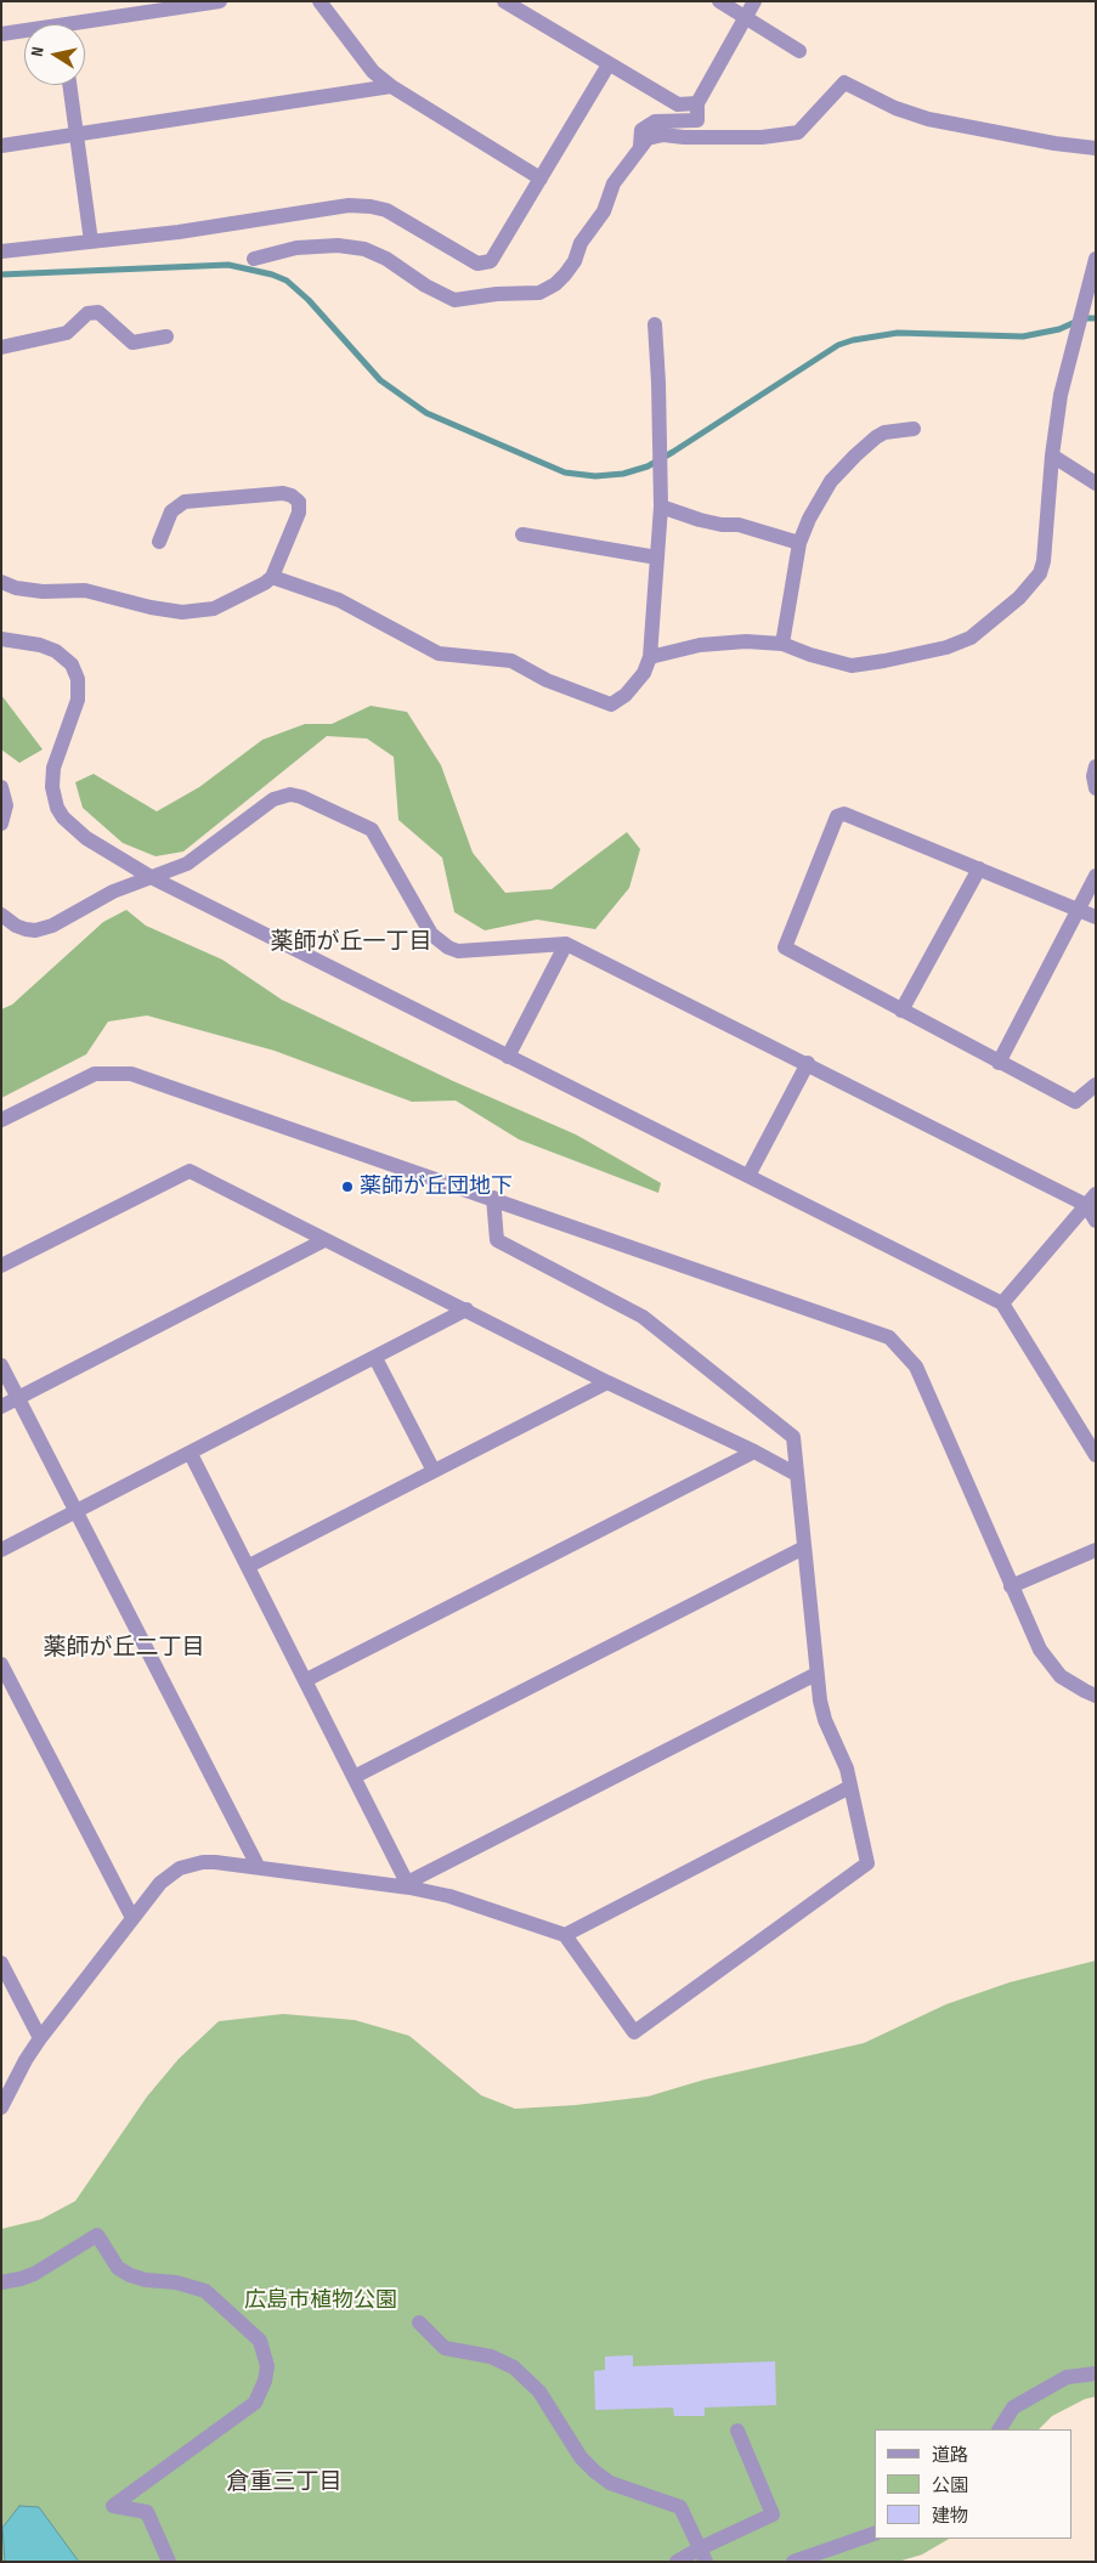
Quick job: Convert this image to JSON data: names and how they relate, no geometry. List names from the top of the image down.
{
  "districts": ["薬師が丘一丁目", "薬師が丘二丁目", "倉重三丁目"],
  "parks": ["広島市植物公園"],
  "places": ["薬師が丘団地下"],
  "legend": ["道路", "公園", "建物"],
  "north": "left"
}
